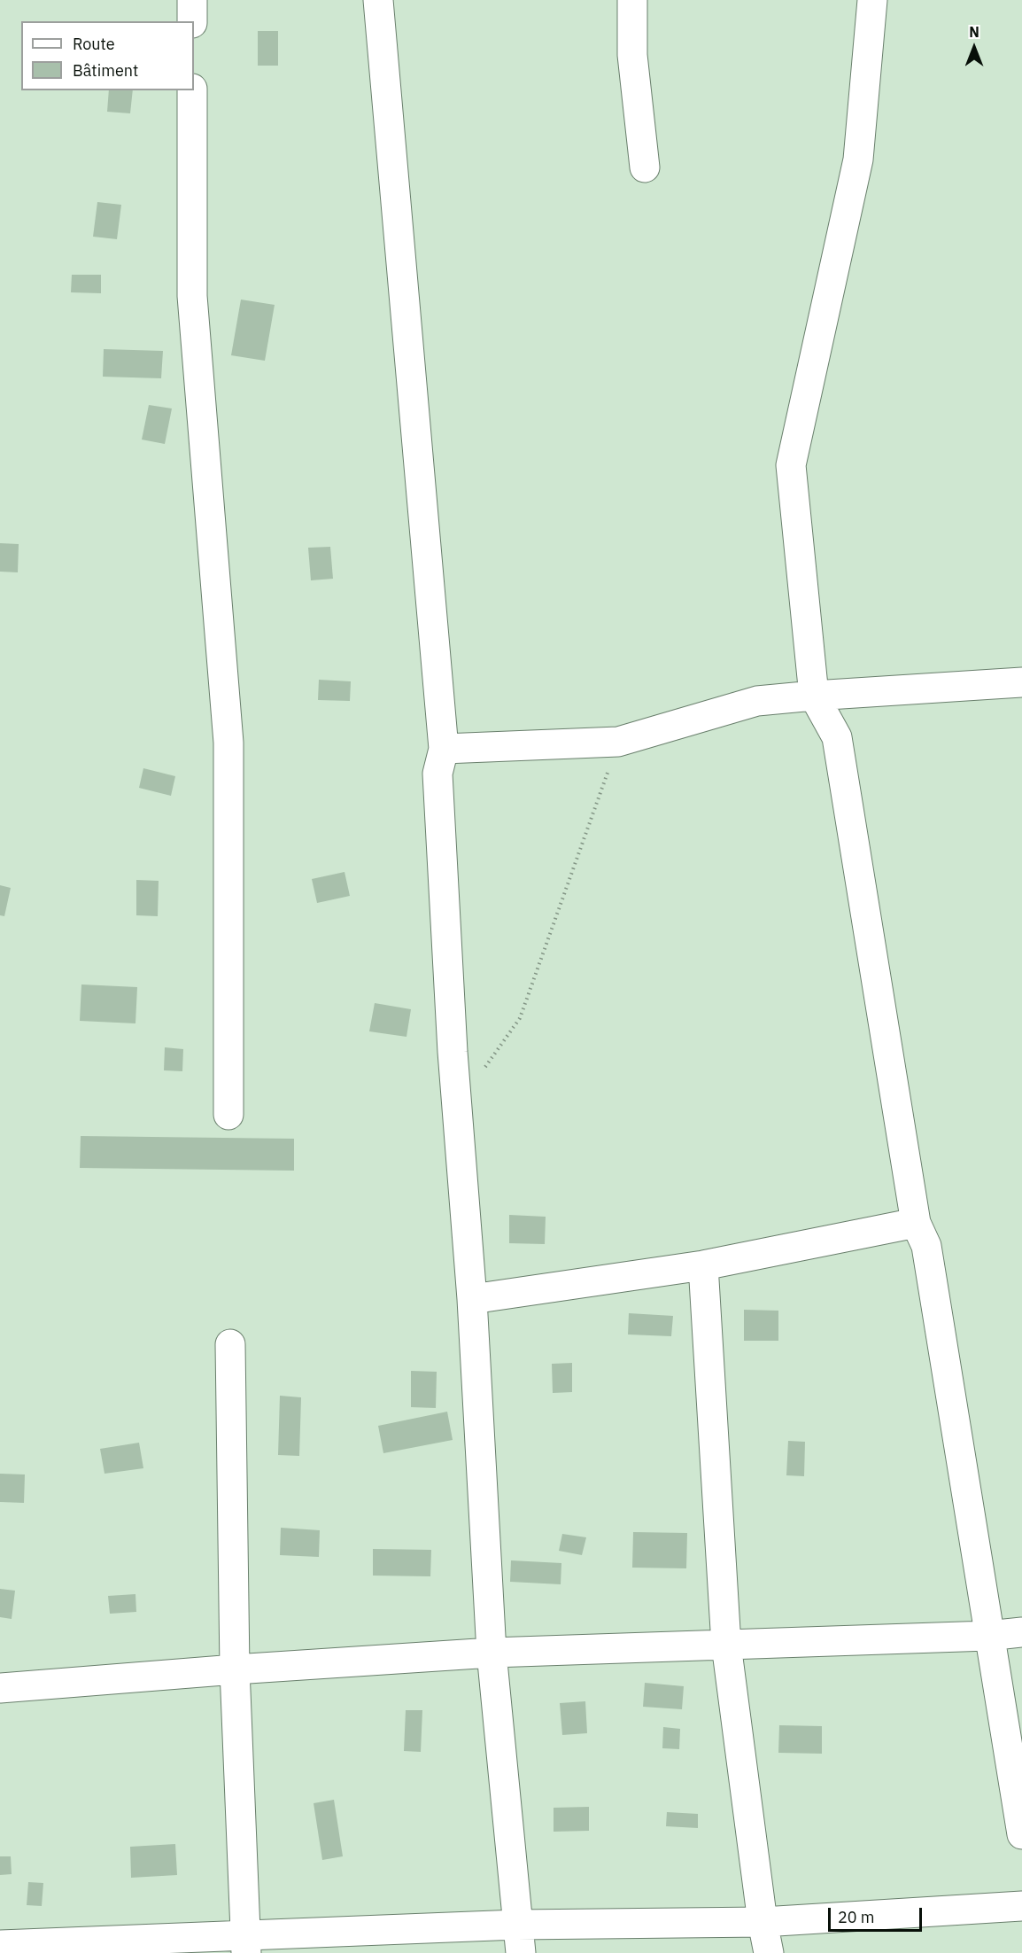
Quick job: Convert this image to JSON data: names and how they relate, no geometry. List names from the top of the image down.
{
  "legend": ["Route", "Bâtiment"],
  "scale_bar": "20 m",
  "north": "top"
}
